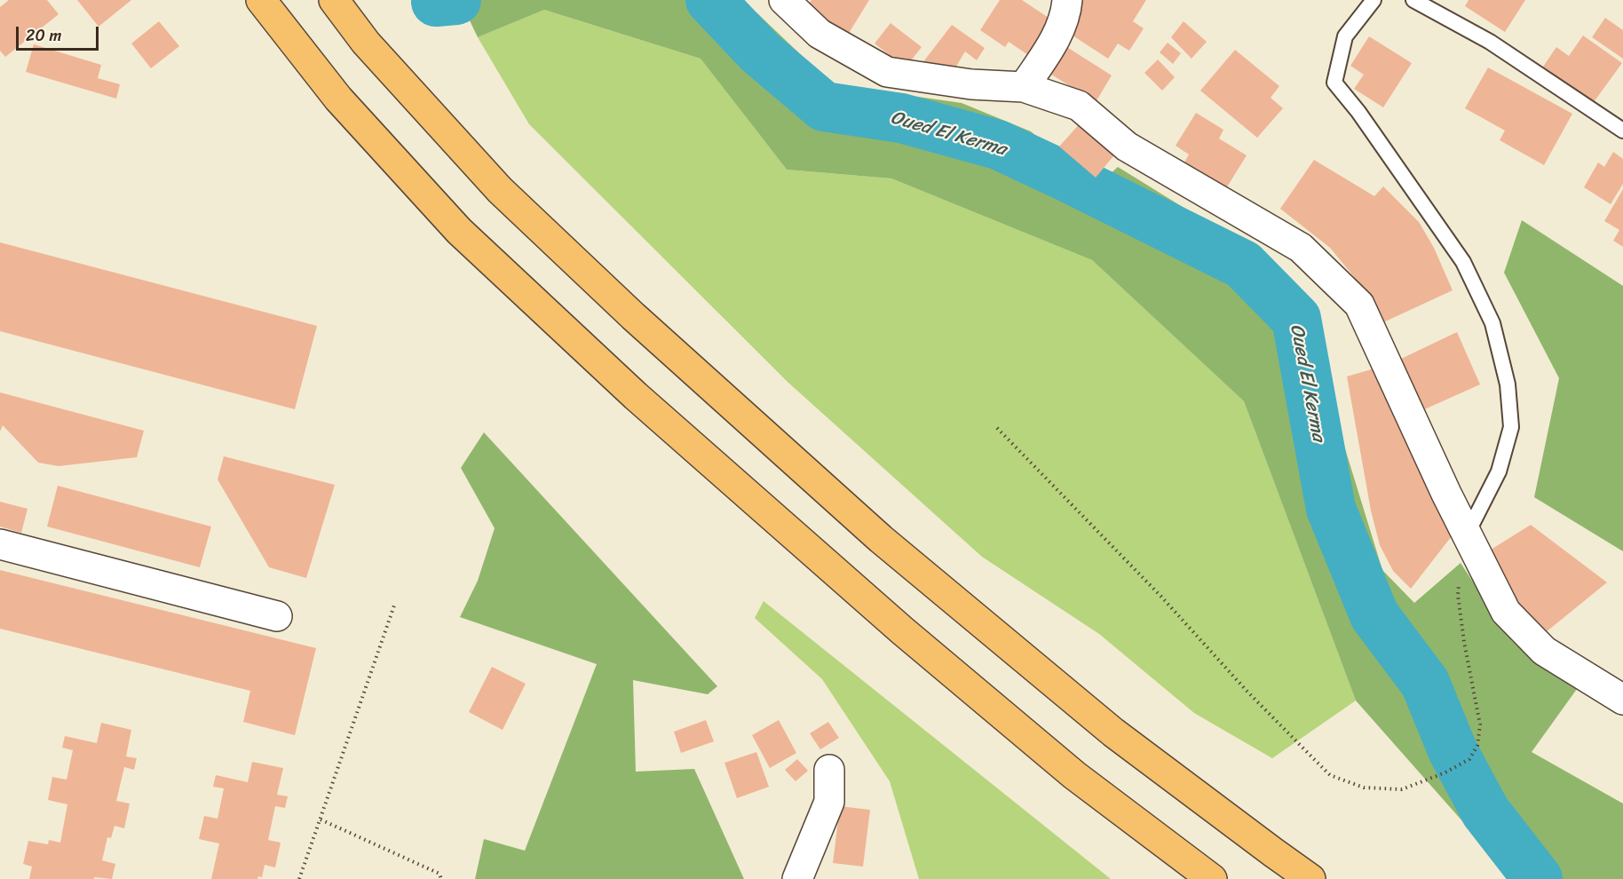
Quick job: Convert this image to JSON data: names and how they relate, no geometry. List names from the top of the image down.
{
  "water": ["Oued El Kerma"],
  "scale_bar": "20 m"
}
